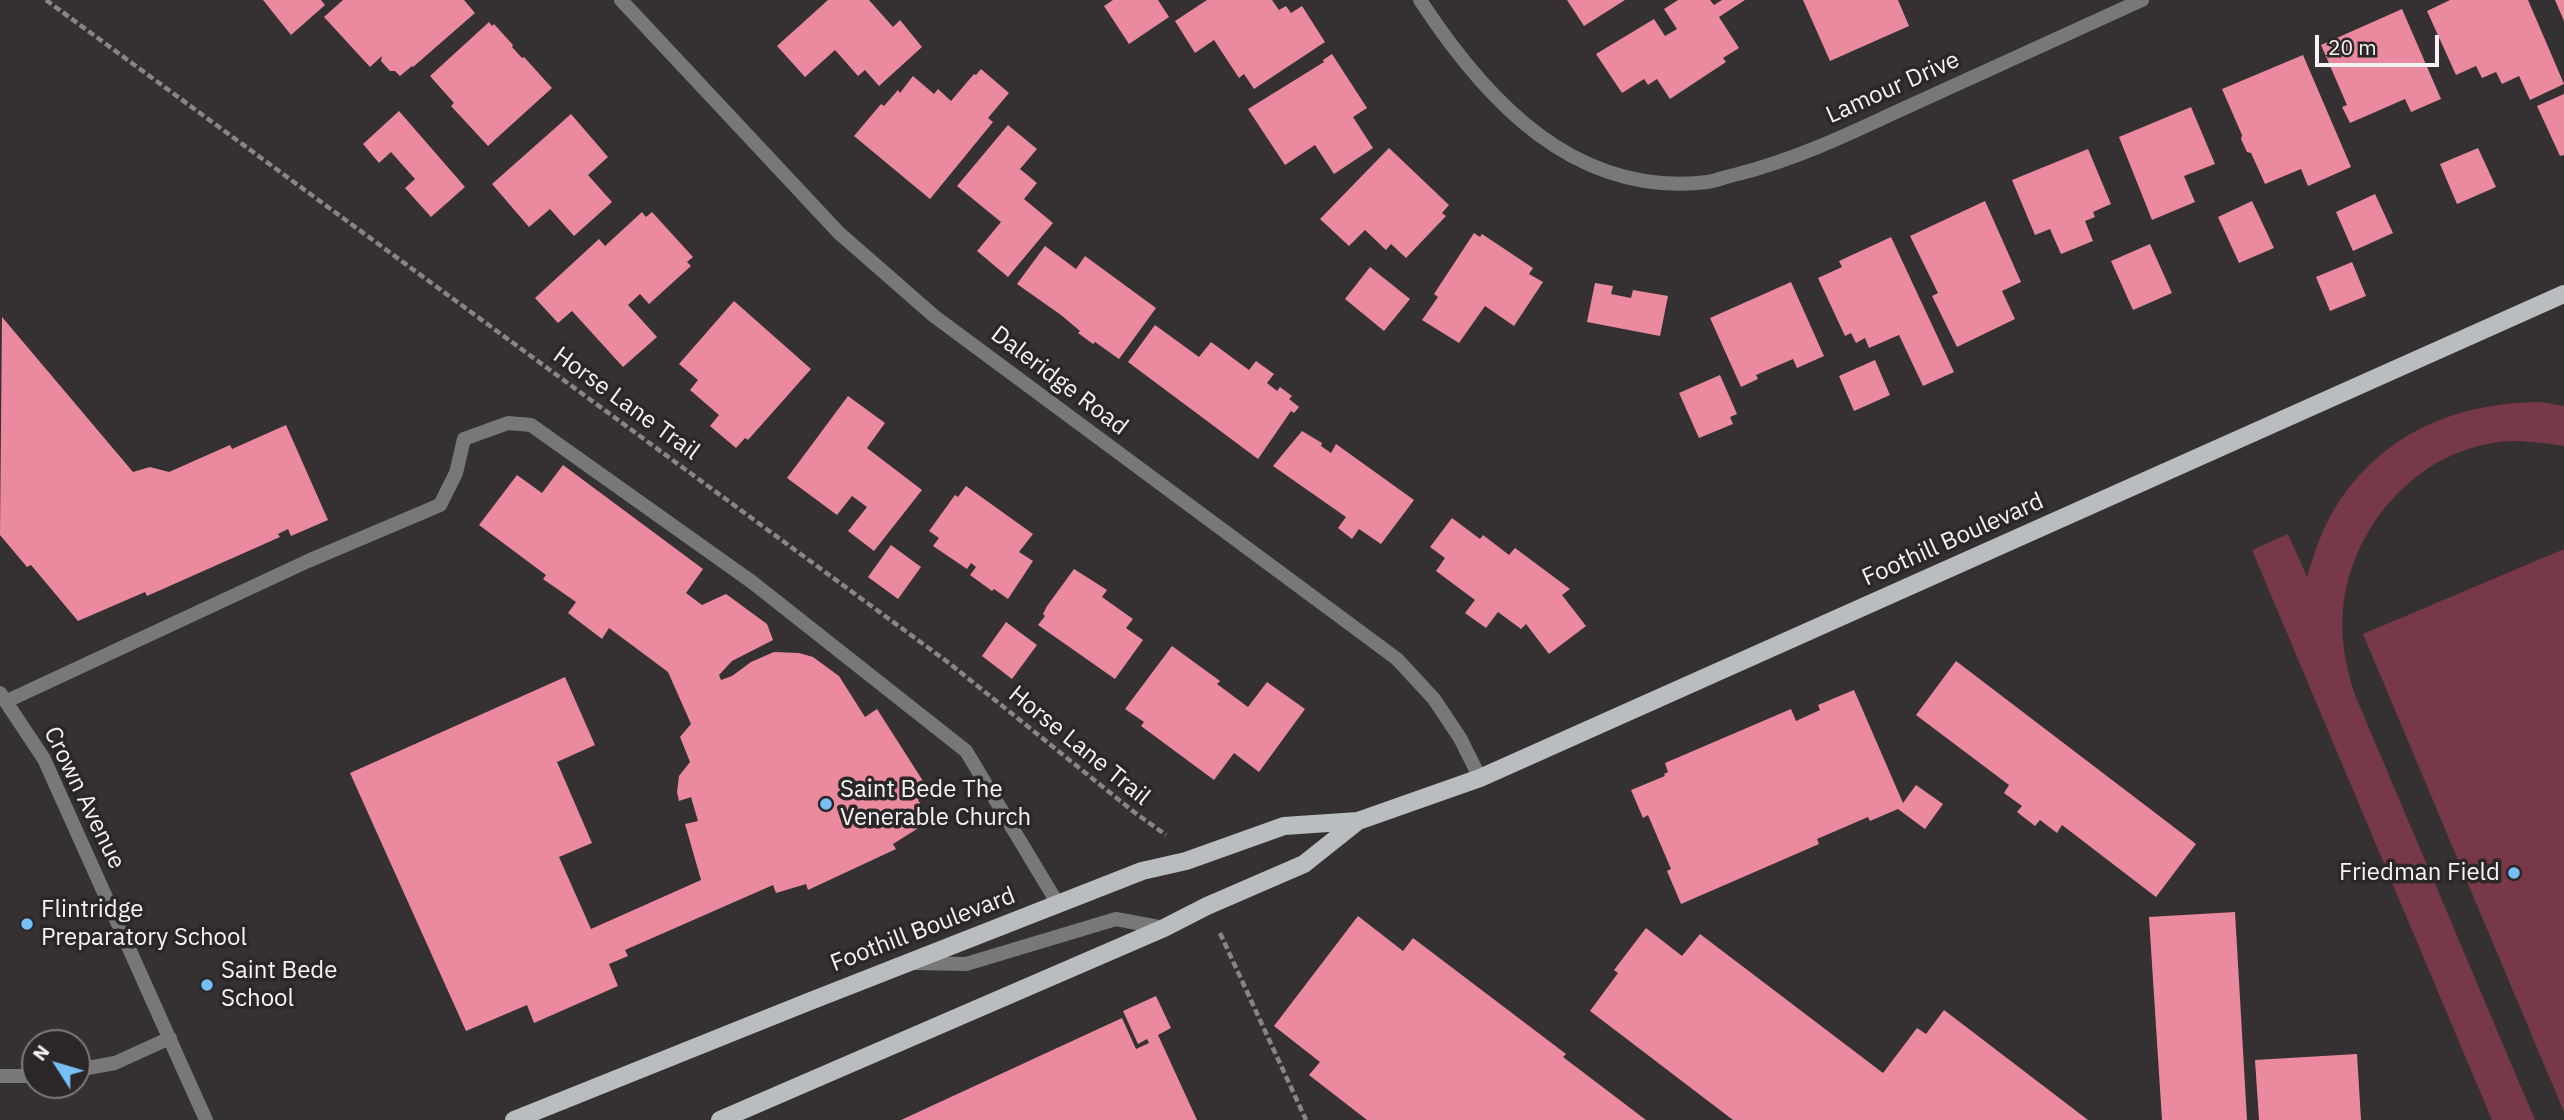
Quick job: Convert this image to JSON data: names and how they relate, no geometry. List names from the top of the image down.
{
  "streets": {
    "main road": ["Foothill Boulevard"],
    "street": ["Lamour Drive", "Daleridge Road", "Crown Avenue"],
    "path": ["Horse Lane Trail"]
  },
  "crossings": [
    ["Daleridge Road", "Foothill Boulevard"]
  ],
  "places": [
    "Saint Bede The Venerable Church",
    "Friedman Field",
    "Flintridge Preparatory School",
    "Saint Bede School"
  ],
  "scale_bar": "20 m",
  "north": "top left"
}
